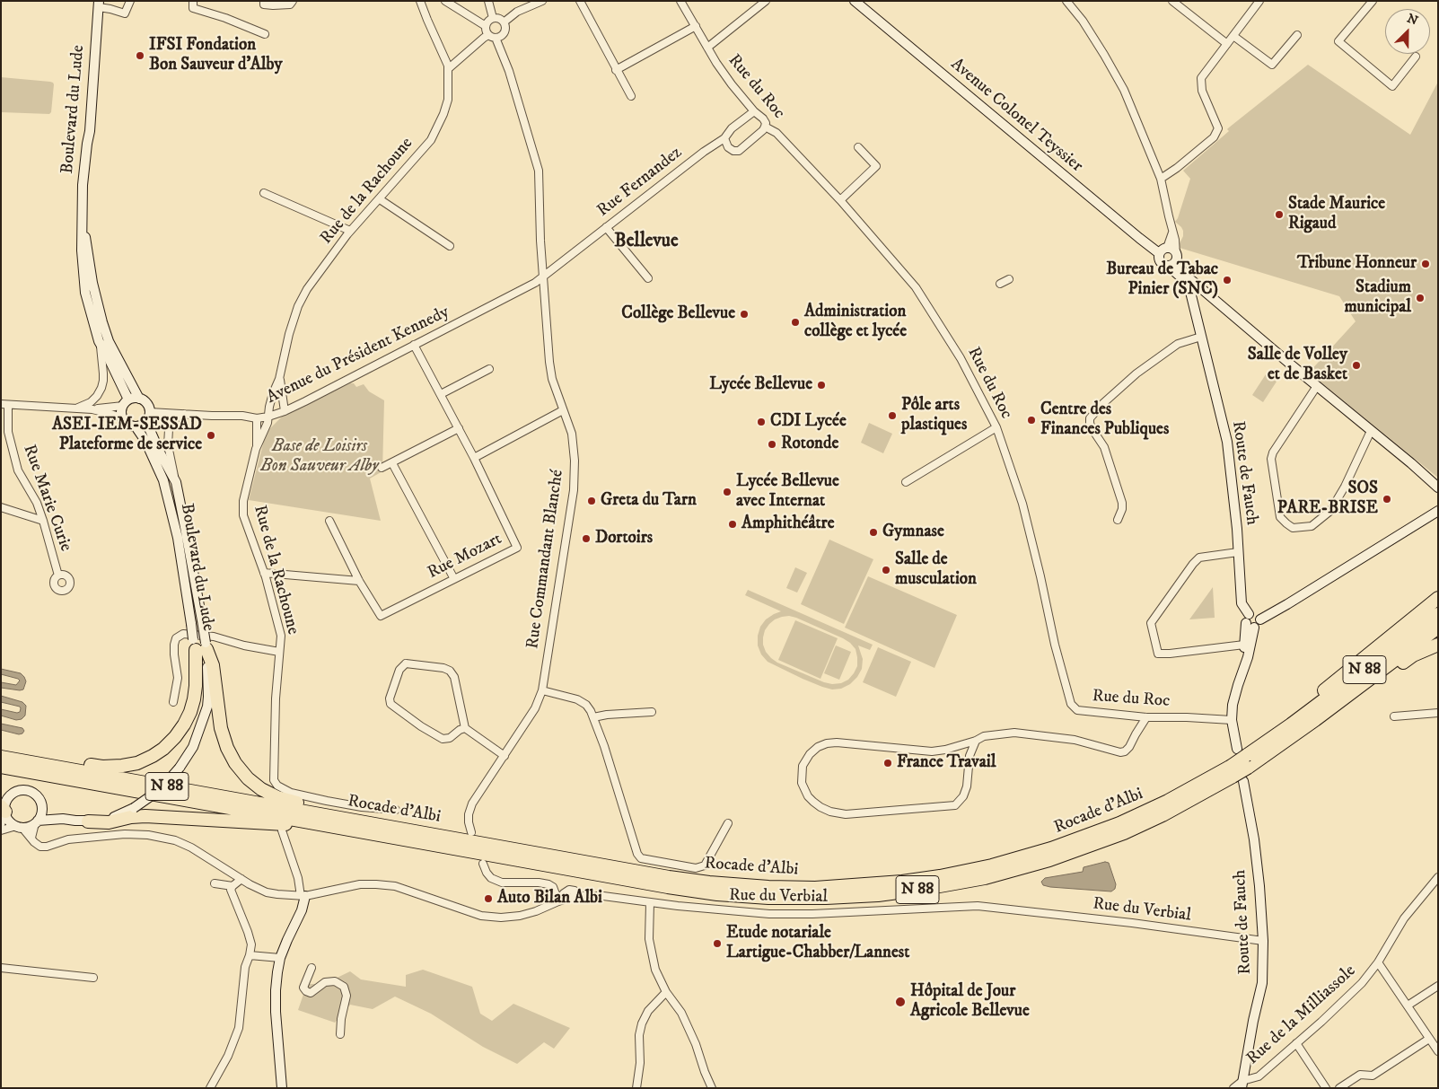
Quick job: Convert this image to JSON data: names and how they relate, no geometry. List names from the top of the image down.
{
  "streets": {
    "highway": ["N 88", "Rocade d'Albi"],
    "main road": ["Boulevard du Lude", "Avenue Colonel Teyssier", "Route de Fauch"],
    "street": [
      "Rue du Roc",
      "Rue Fernandez",
      "Rue de la Rachoune",
      "Avenue du Président Kennedy",
      "Rue Marie Curie",
      "Rue Mozart",
      "Rue Commandant Blanché",
      "Rue du Verbial",
      "Rue de la Milliassole"
    ]
  },
  "crossings": [
    ["Rue du Roc", "Rue Fernandez"],
    ["Rue du Roc", "Route de Fauch"],
    ["Boulevard du Lude", "Avenue du Président Kennedy"],
    ["Boulevard du Lude", "Rue du Verbial"],
    ["Rue Fernandez", "Avenue du Président Kennedy"],
    ["Rue Fernandez", "Rue Commandant Blanché"],
    ["Rue de la Rachoune", "Avenue du Président Kennedy"],
    ["Avenue du Président Kennedy", "Rue Commandant Blanché"],
    ["Route de Fauch", "Rocade d'Albi"],
    ["Route de Fauch", "Rue du Verbial"],
    ["Route de Fauch", "Rue de la Milliassole"]
  ],
  "districts": ["Bellevue"],
  "parks": ["Base de Loisirs Bon Sauveur Alby"],
  "places": [
    "IFSI Fondation Bon Sauveur d'Alby",
    "Stade Maurice Rigaud",
    "Tribune Honneur",
    "Bureau de Tabac Pinier (SNC)",
    "Stadium municipal",
    "Collège Bellevue",
    "Administration collège et lycée",
    "Salle de Volley et de Basket",
    "Lycée Bellevue",
    "Pôle arts plastiques",
    "Centre des Finances Publiques",
    "CDI Lycée",
    "ASEI-IEM-SESSAD Plateforme de service",
    "Rotonde",
    "Lycée Bellevue avec Internat",
    "SOS PARE-BRISE",
    "Greta du Tarn",
    "Amphithéâtre",
    "Gymnase",
    "Dortoirs",
    "Salle de musculation",
    "France Travail",
    "Auto Bilan Albi",
    "Etude notariale Lartigue-Chabber/Lannest",
    "Hôpital de Jour Agricole Bellevue"
  ],
  "north": "top right"
}
